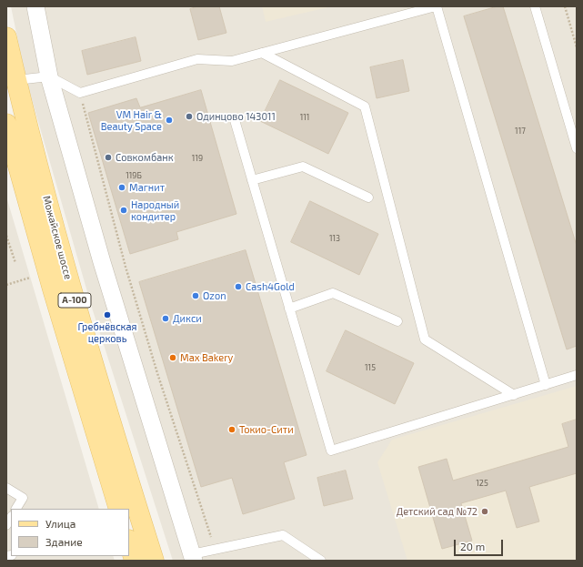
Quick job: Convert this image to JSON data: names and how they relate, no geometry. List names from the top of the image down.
{
  "streets": {
    "main road": ["Можайское шоссе", "А-100"]
  },
  "places": [
    "Одинцово 143011",
    "VM Hair & Beauty Space",
    "Совкомбанк",
    "Магнит",
    "Народный кондитер",
    "Cash4Gold",
    "Ozon",
    "Гребнёвская церковь",
    "Дикси",
    "Max Bakery",
    "Токио-Сити",
    "Детский сад №72"
  ],
  "house_numbers": [
    "111",
    "117",
    "119",
    "119Б",
    "113",
    "115",
    "125"
  ],
  "legend": ["Улица", "Здание"],
  "scale_bar": "20 m"
}
